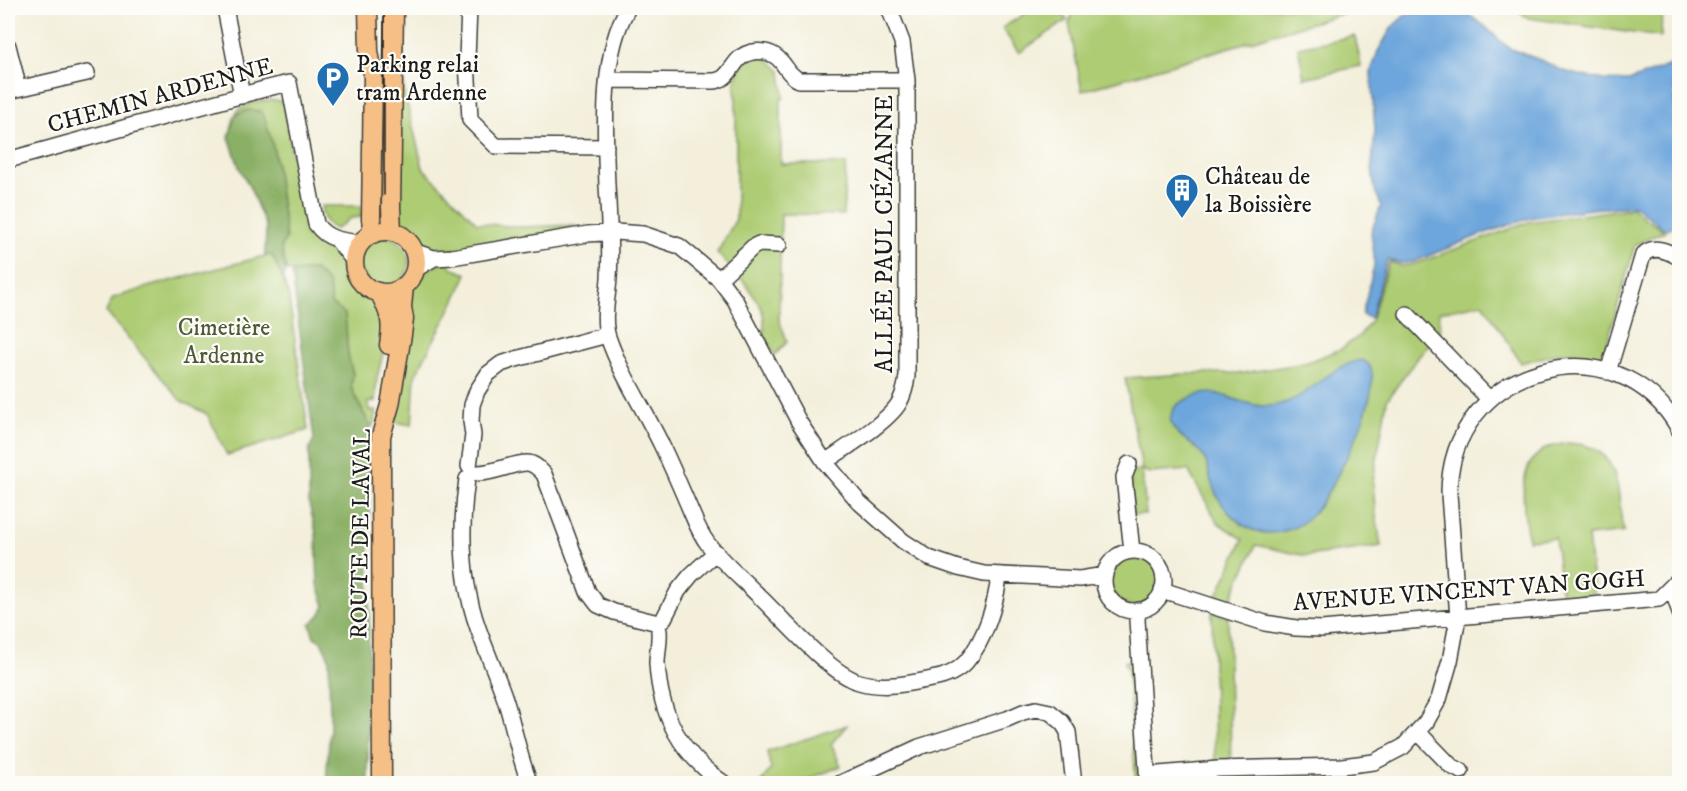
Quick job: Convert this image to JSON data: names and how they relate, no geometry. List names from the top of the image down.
{
  "streets": {
    "main road": ["ROUTE DE LAVAL"],
    "street": ["CHEMIN ARDENNE", "ALLÉE PAUL CÉZANNE", "AVENUE VINCENT VAN GOGH"]
  },
  "parks": ["Cimetière Ardenne"],
  "places": {
    "parking": ["Parking relai tram Ardenne"],
    "building": ["Château de la Boissière"]
  }
}
